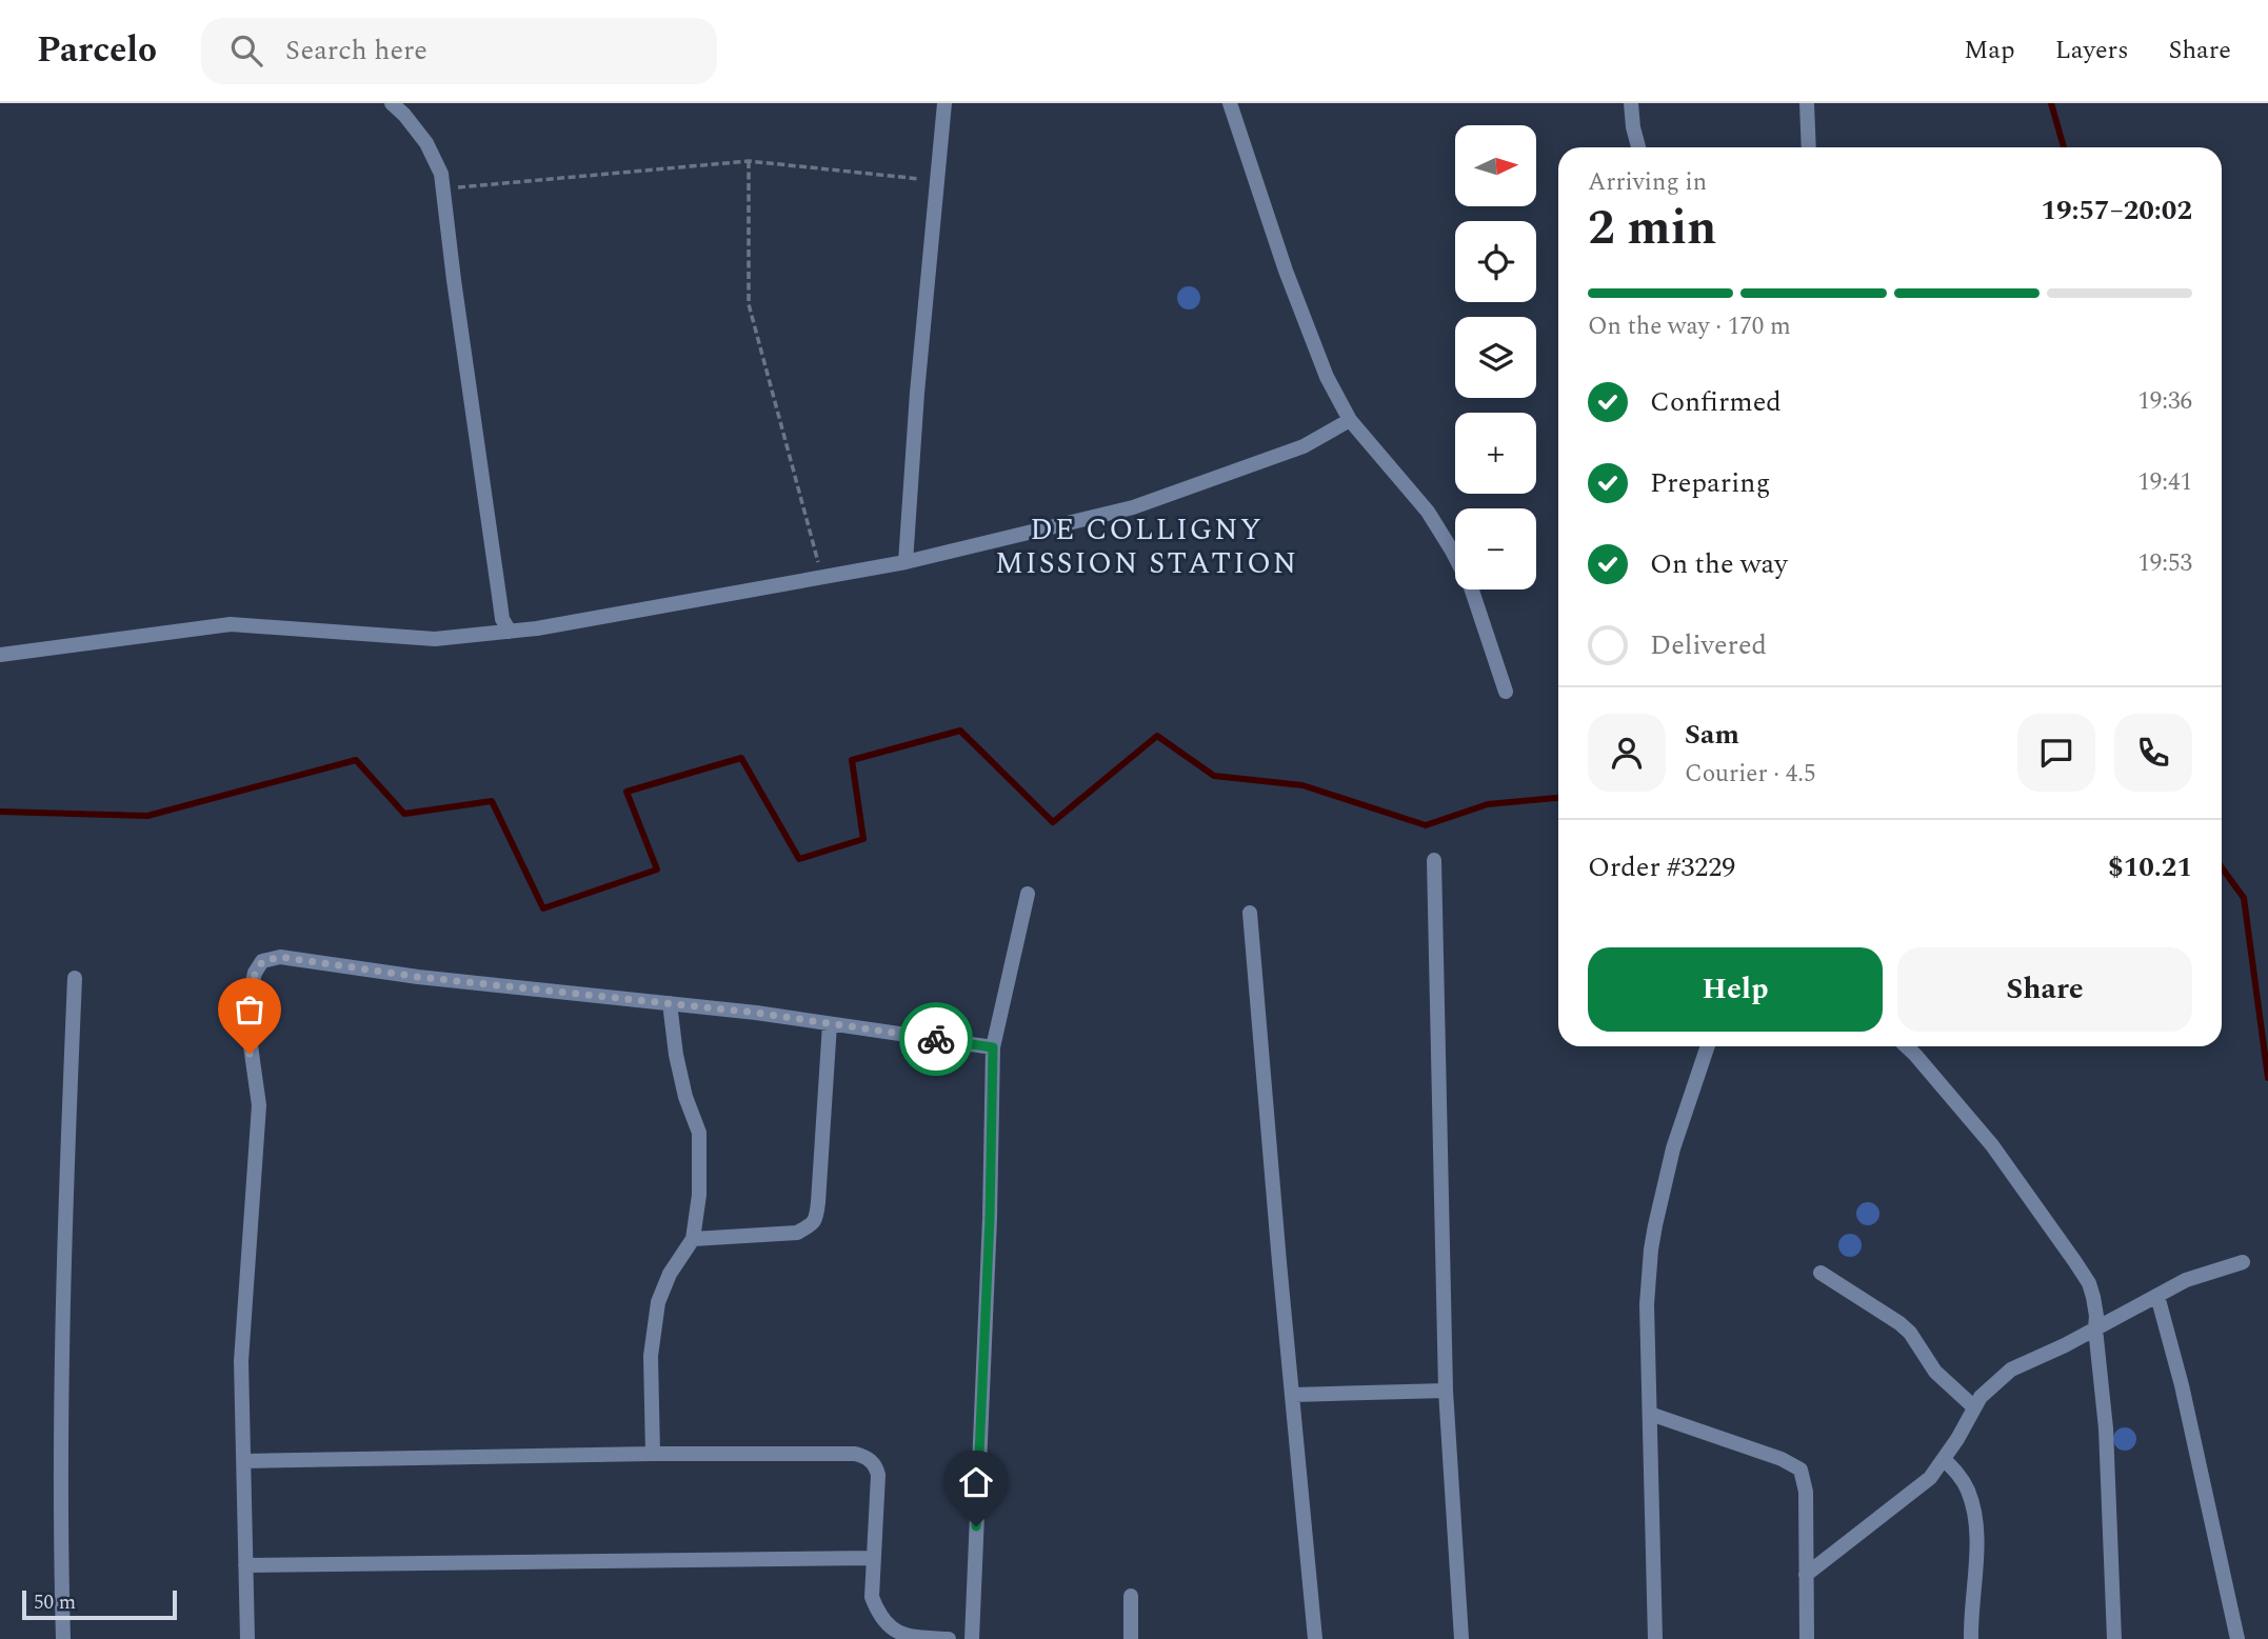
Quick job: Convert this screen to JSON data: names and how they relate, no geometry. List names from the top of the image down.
{
  "districts": ["DE COLLIGNY MISSION STATION"],
  "scale_bar": "50 m",
  "north": "right",
  "page": {
    "header": "Parcelo",
    "search": "Search here",
    "nav": ["Map", "Layers", "Share"],
    "map_buttons": ["+", "−"],
    "heading": ["2 min", "Arriving in", "19:57–20:02"],
    "panel": [
      "Sam",
      "Courier · 4.5",
      "Order #3229",
      "$10.21"
    ],
    "bar": "On the way · 170 m",
    "list": [
      ["Confirmed", "19:36"],
      ["Preparing", "19:41"],
      ["On the way", "19:53"],
      "Delivered"
    ],
    "buttons": ["Help", "Share"],
    "scale": "50 m"
  }
}
